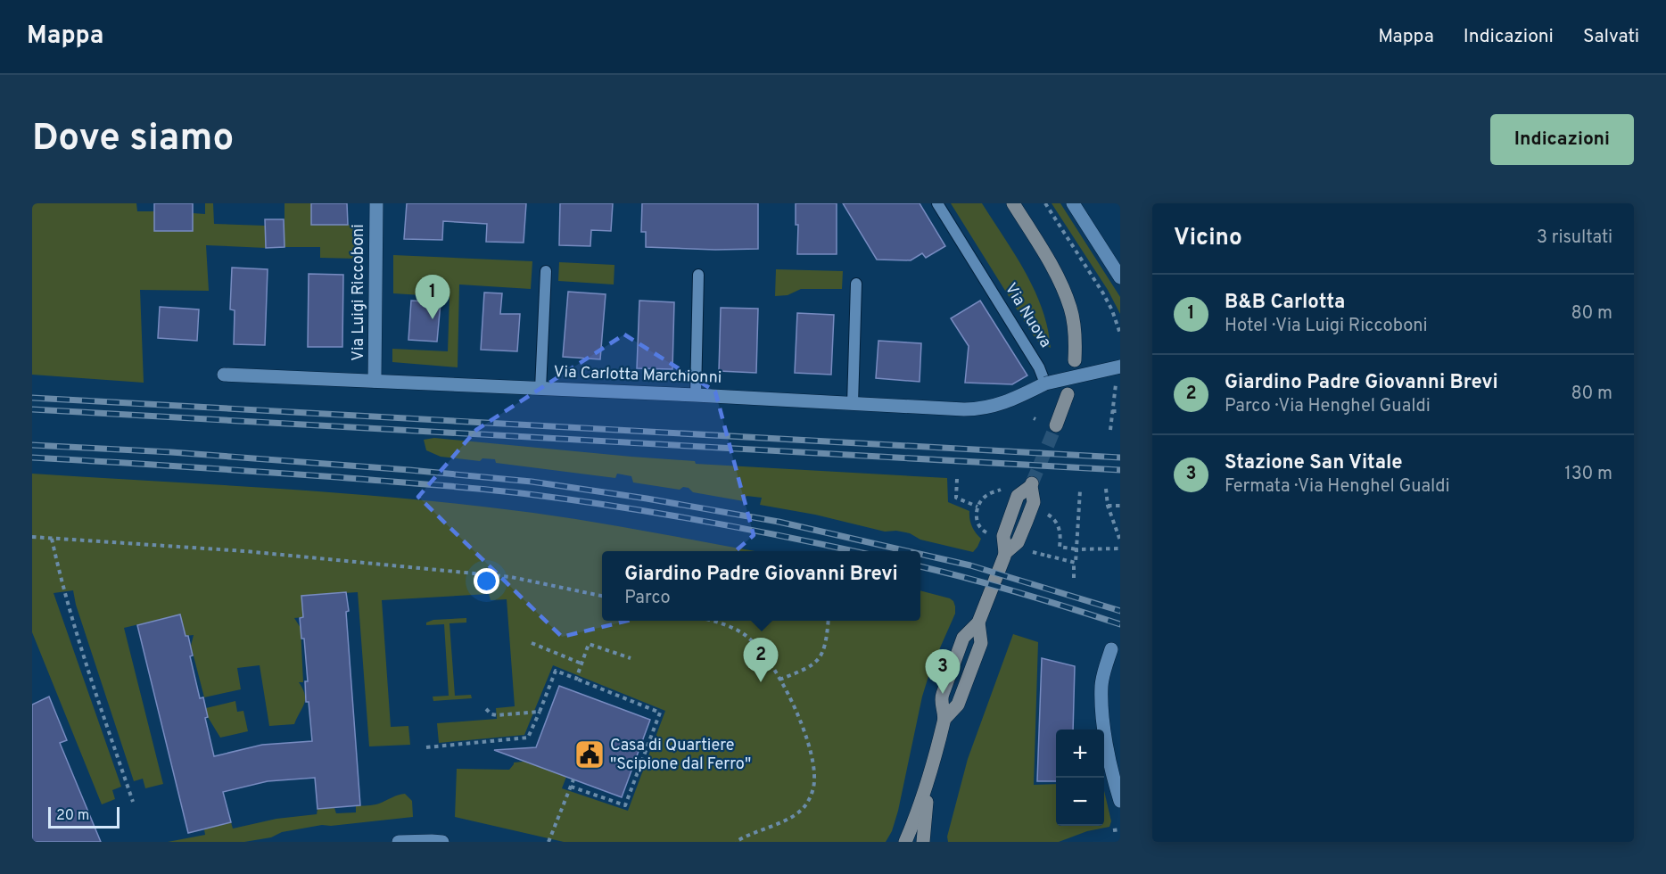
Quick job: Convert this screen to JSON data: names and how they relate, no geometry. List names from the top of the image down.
{
  "streets": {
    "street": ["Via Luigi Riccoboni", "Via Carlotta Marchionni"],
    "lane": ["Via Nuova"]
  },
  "crossings": [
    ["Via Luigi Riccoboni", "Via Carlotta Marchionni"],
    ["Via Nuova", "Via Carlotta Marchionni"]
  ],
  "places": {
    "public building": ["Casa di Quartiere \"Scipione dal Ferro\""]
  },
  "scale_bar": "20 m",
  "page": {
    "header": "Mappa",
    "nav": ["Mappa", "Indicazioni", "Salvati"],
    "buttons": "Indicazioni",
    "title": "Dove siamo",
    "heading": ["Vicino", "3 risultati"],
    "list": [
      {
        "mark": "1",
        "name": "B&B Carlotta",
        "note": "Hotel · Via Luigi Riccoboni",
        "value": "80 m"
      },
      {
        "mark": "2",
        "name": "Giardino Padre Giovanni Brevi",
        "note": "Parco · Via Henghel Gualdi",
        "value": "80 m"
      },
      {
        "mark": "3",
        "name": "Stazione San Vitale",
        "note": "Fermata · Via Henghel Gualdi",
        "value": "130 m"
      }
    ],
    "pins": ["1", "2", "3"],
    "popup": ["Giardino Padre Giovanni Brevi", "Parco"],
    "map_buttons": ["+", "−"],
    "scale": "20 m"
  }
}
